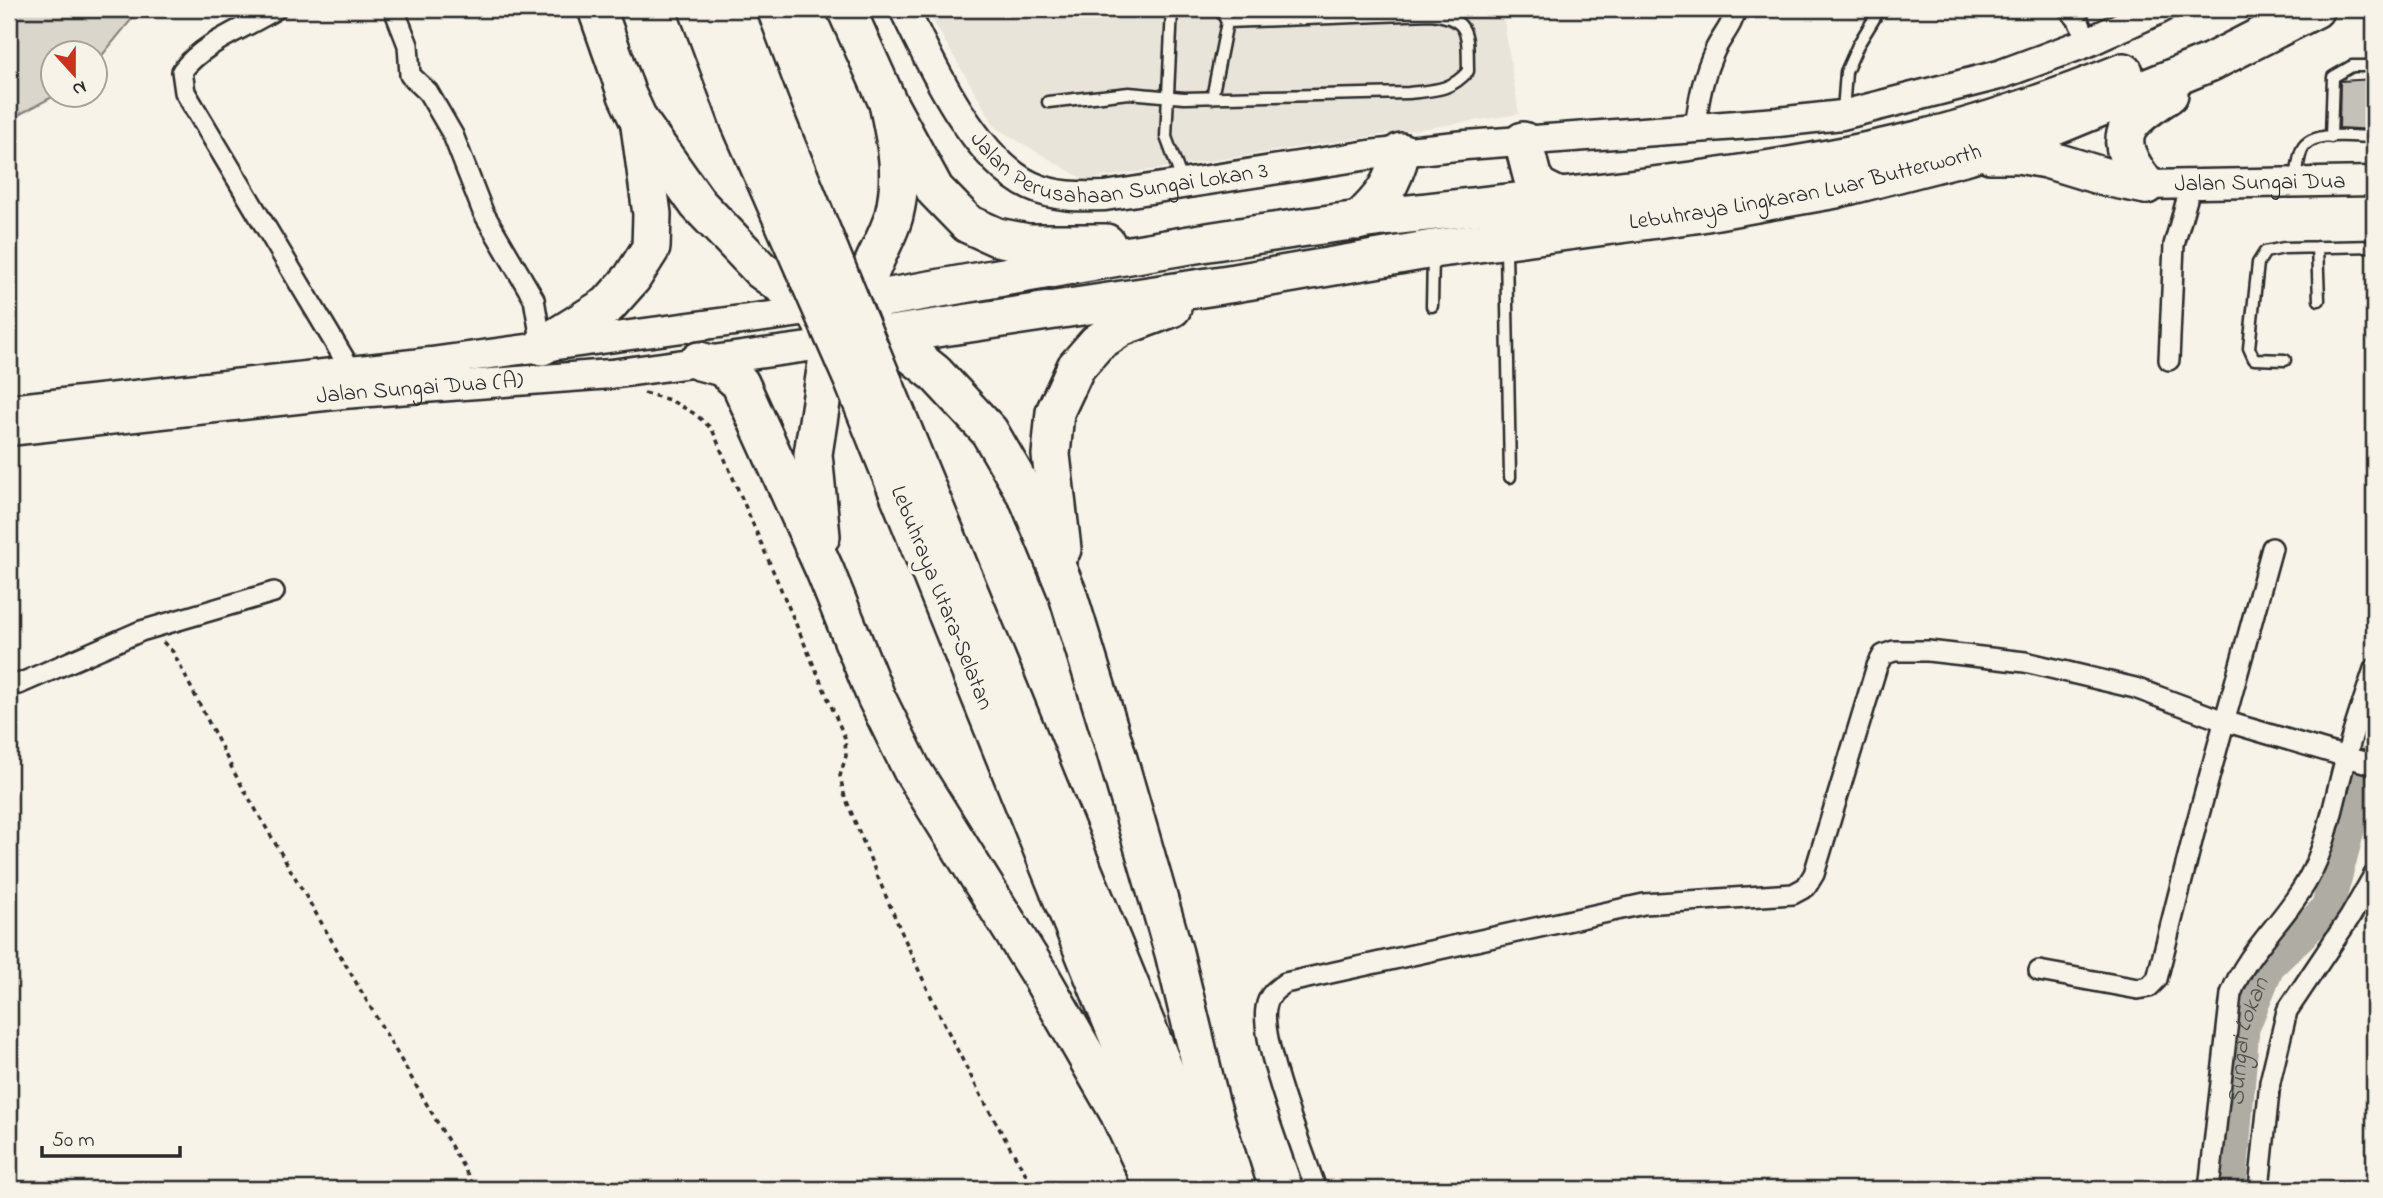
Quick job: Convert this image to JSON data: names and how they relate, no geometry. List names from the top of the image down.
{
  "streets": {
    "highway": ["Lebuhraya Lingkaran Luar Butterworth", "Lebuhraya Utara–Selatan"],
    "main road": ["Jalan Perusahaan Sungai Lokan 3", "Jalan Sungai Dua", "Jalan Sungai Dua (A)"]
  },
  "water": ["Sungai Lokan"],
  "scale_bar": "50 m",
  "north": "bottom"
}
